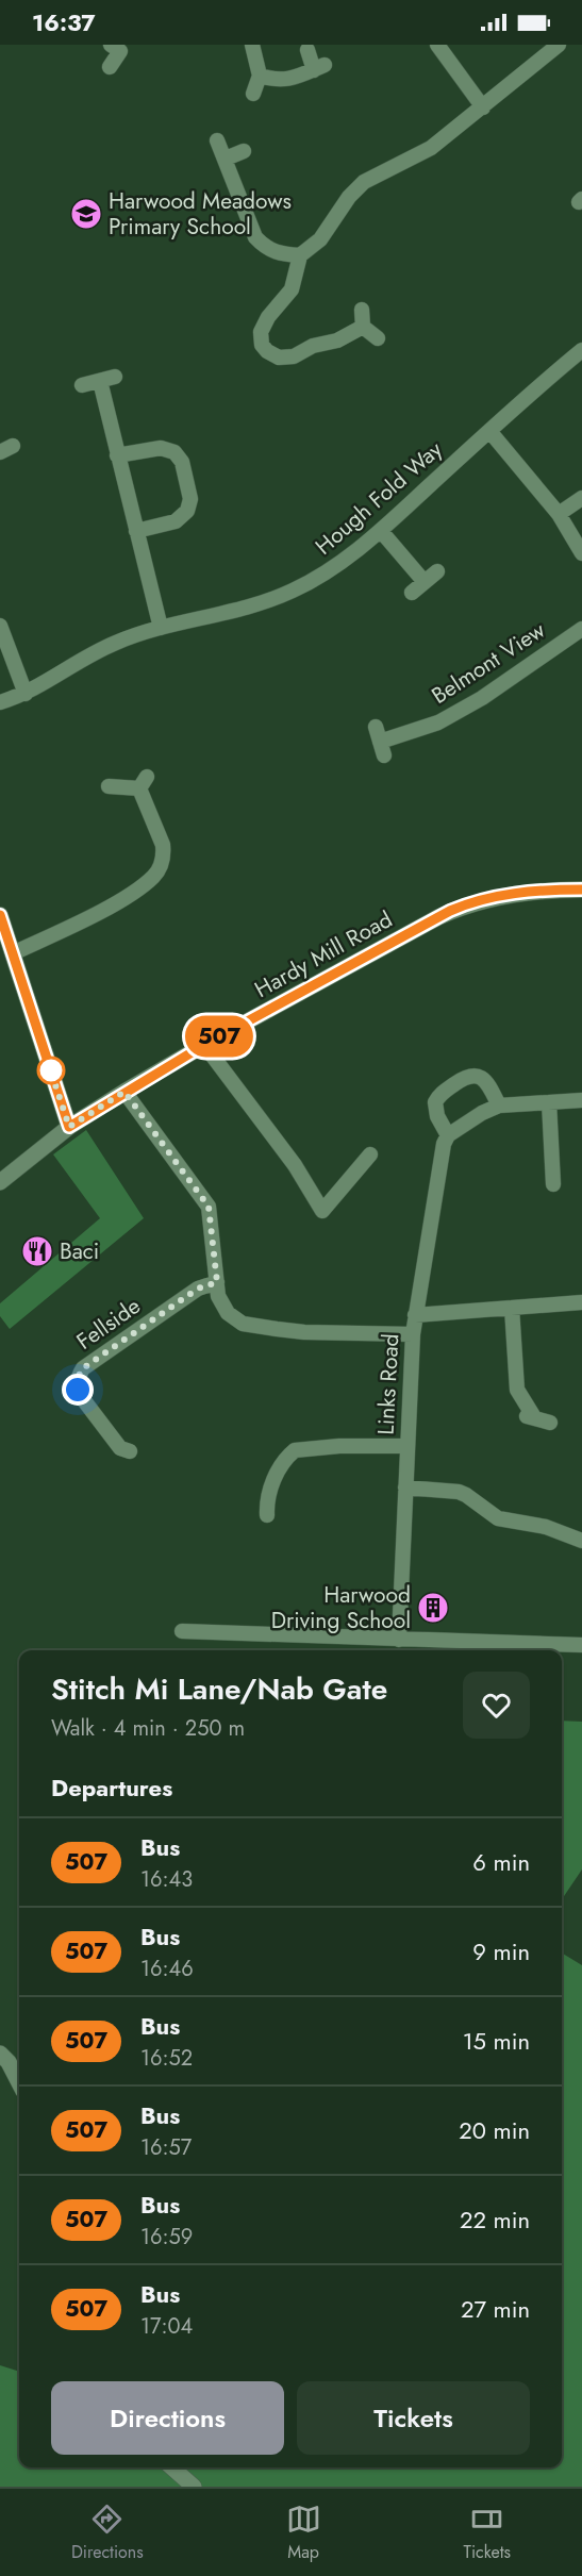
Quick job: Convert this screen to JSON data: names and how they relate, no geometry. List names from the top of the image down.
{
  "streets": {
    "main road": ["Hardy Mill Road"],
    "street": [
      "Hough Fold Way",
      "Belmont View",
      "Fellside",
      "Links Road"
    ]
  },
  "places": {
    "school or university": ["Harwood Meadows Primary School"],
    "restaurant": ["Baci"],
    "building": ["Harwood Driving School"]
  },
  "lines": ["bus line 507"],
  "page": {
    "status": "16:37",
    "on_map": "507",
    "heading": [
      ["Stitch Mi Lane/Nab Gate", "Walk · 4 min · 250 m"],
      "Departures"
    ],
    "list": [
      {
        "mark": "507",
        "name": "Bus",
        "note": "16:43",
        "value": "6 min"
      },
      {
        "mark": "507",
        "name": "Bus",
        "note": "16:46",
        "value": "9 min"
      },
      {
        "mark": "507",
        "name": "Bus",
        "note": "16:52",
        "value": "15 min"
      },
      {
        "mark": "507",
        "name": "Bus",
        "note": "16:57",
        "value": "20 min"
      },
      {
        "mark": "507",
        "name": "Bus",
        "note": "16:59",
        "value": "22 min"
      },
      {
        "mark": "507",
        "name": "Bus",
        "note": "17:04",
        "value": "27 min"
      }
    ],
    "buttons": ["Directions", "Tickets"],
    "tabs": ["Directions", "Map", "Tickets"]
  }
}
